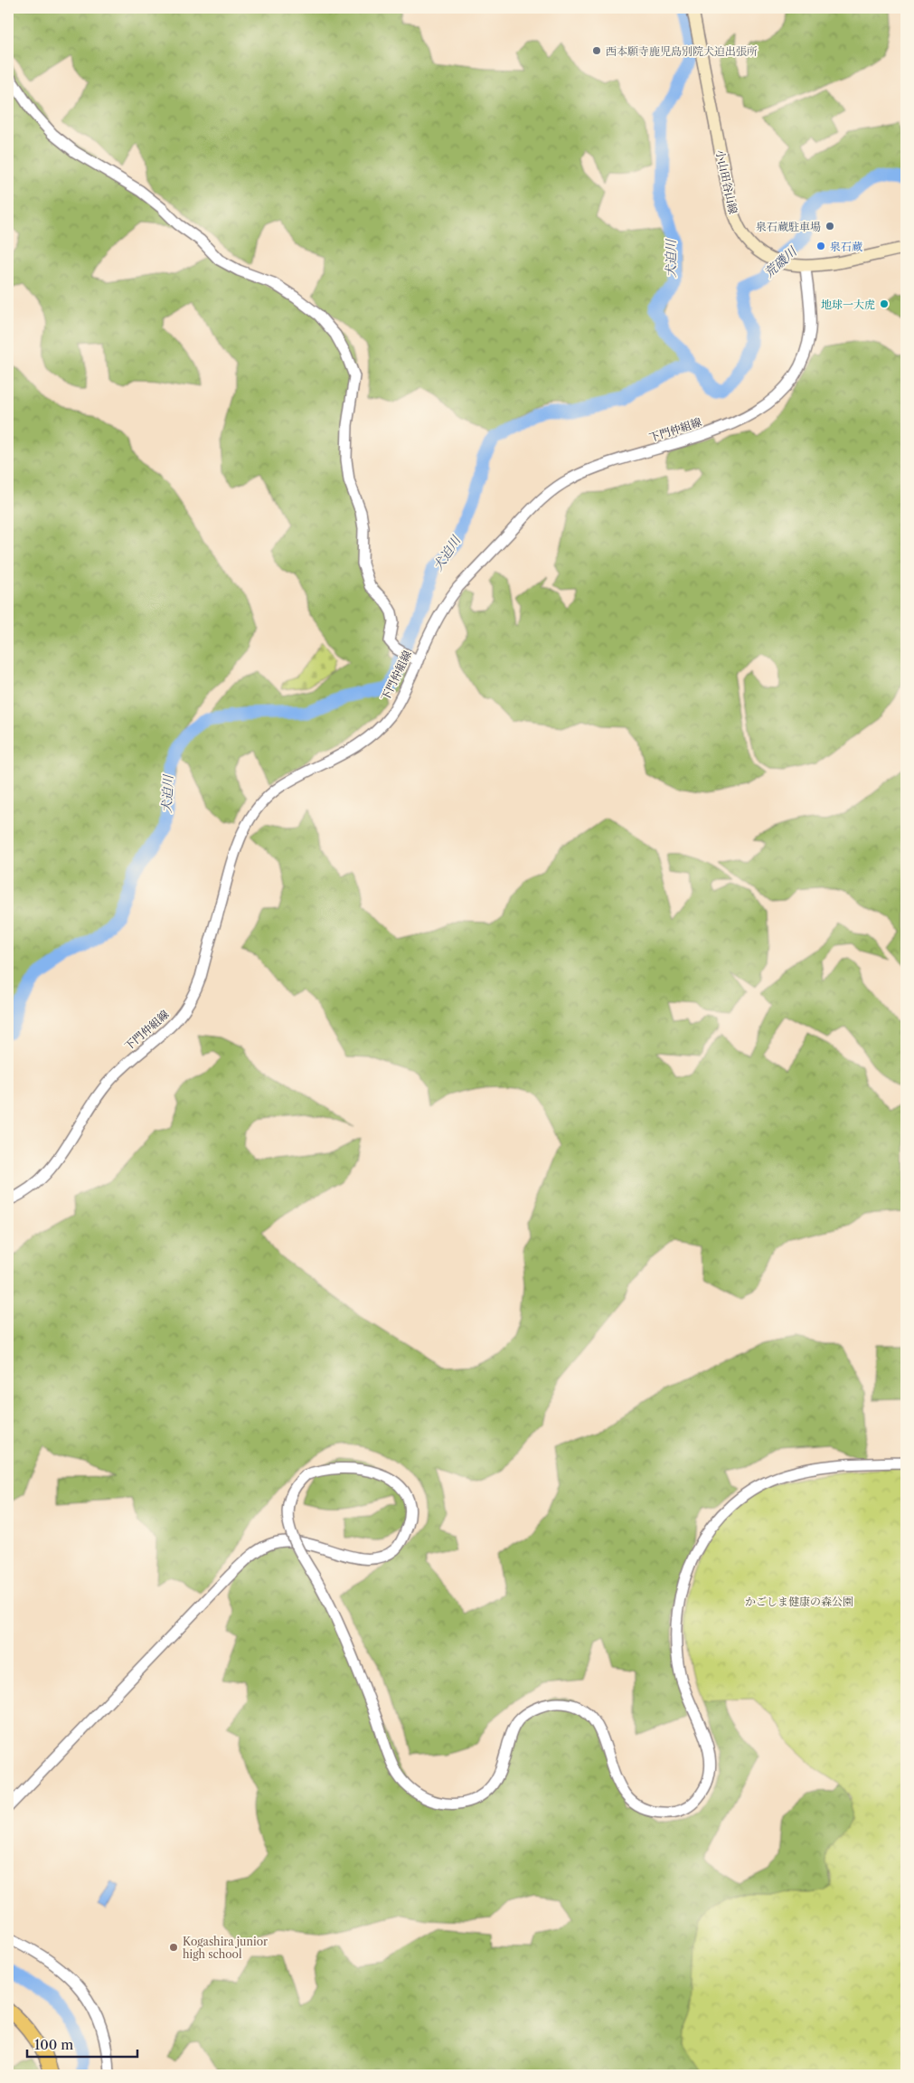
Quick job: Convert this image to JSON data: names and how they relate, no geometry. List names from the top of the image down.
{
  "streets": {
    "main road": ["小山田谷山線"],
    "street": ["下門仲組線"]
  },
  "crossings": [
    ["小山田谷山線", "下門仲組線"]
  ],
  "water": ["犬迫川", "荒磯川"],
  "parks": ["かごしま健康の森公園"],
  "places": [
    "西本願寺鹿児島別院犬迫出張所",
    "泉石蔵駐車場",
    "泉石蔵",
    "地球一大虎",
    "Kogashira junior high school"
  ],
  "scale_bar": "100 m"
}
